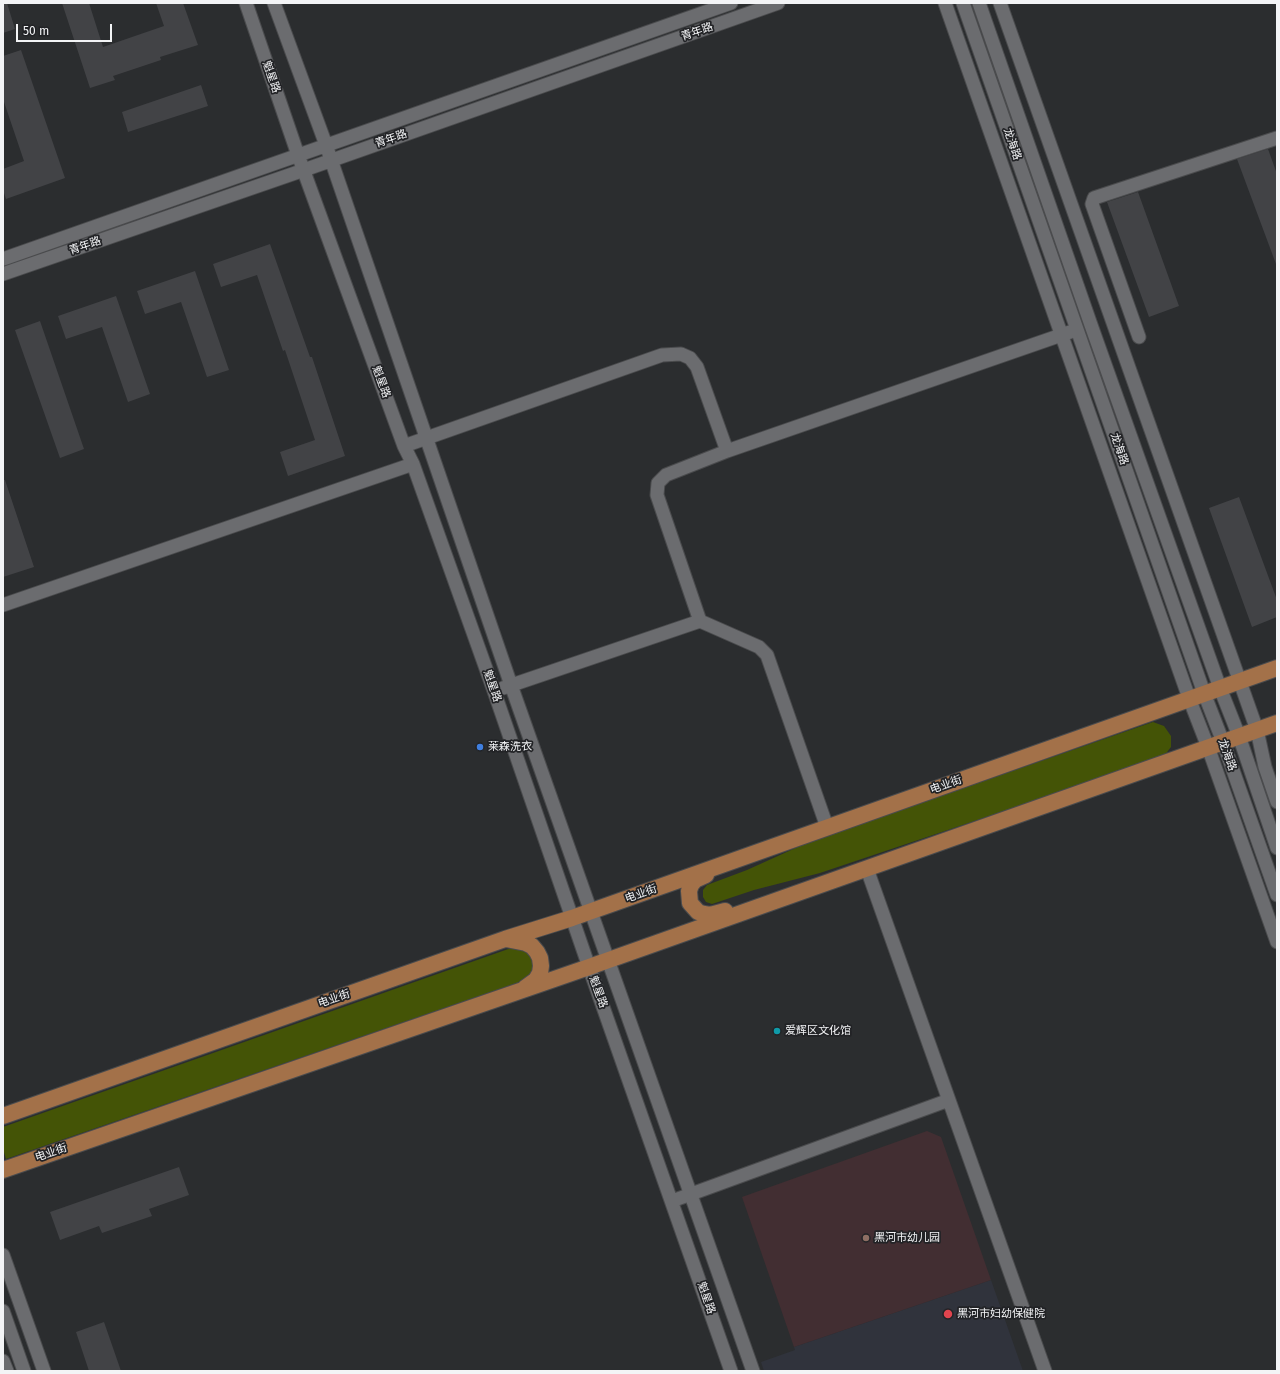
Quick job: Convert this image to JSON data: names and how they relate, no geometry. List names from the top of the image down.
{
  "streets": {
    "main road": ["电业街"],
    "street": ["青年路", "魁星路", "龙海路"]
  },
  "crossings": [
    ["青年路", "魁星路"],
    ["魁星路", "电业街"],
    ["龙海路", "电业街"]
  ],
  "places": [
    "莱森洗衣",
    "爱辉区文化馆",
    "黑河市幼儿园",
    "黑河市妇幼保健院"
  ],
  "scale_bar": "50 m"
}
